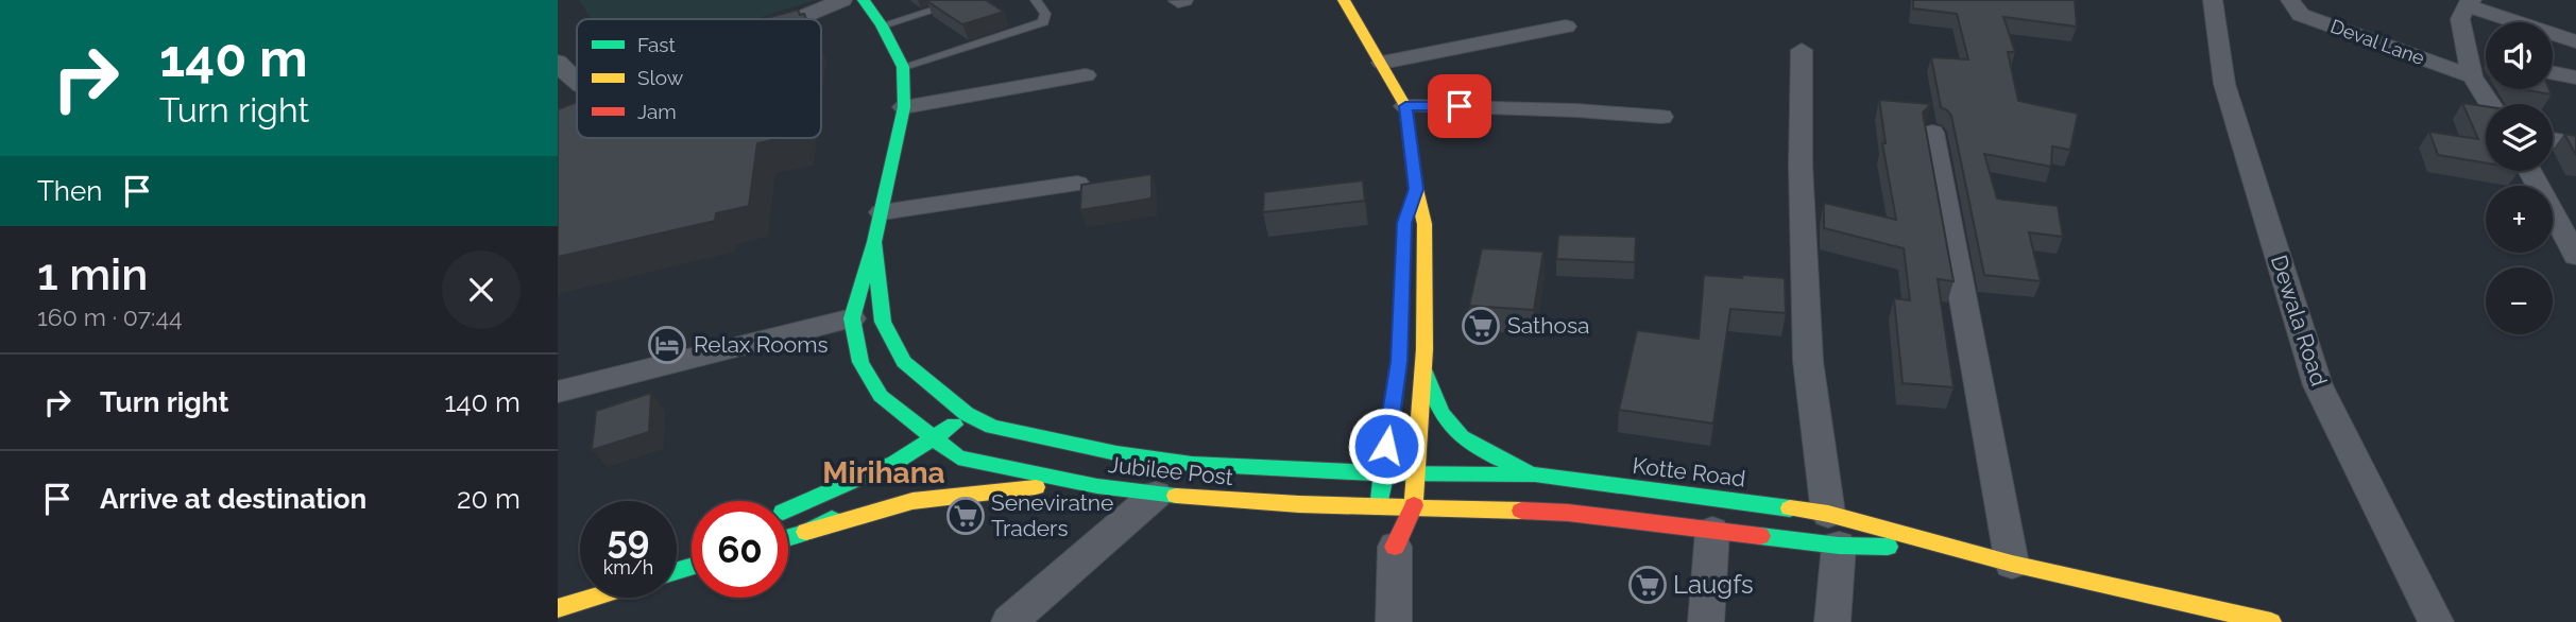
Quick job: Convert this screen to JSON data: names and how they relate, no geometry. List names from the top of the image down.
{
  "streets": {
    "main road": ["Jubilee Post", "Kotte Road"],
    "street": ["Deval Lane", "Dewala Road"]
  },
  "crossings": [
    ["Jubilee Post", "Kotte Road"]
  ],
  "districts": ["Mirihana"],
  "places": {
    "supermarket": ["Sathosa", "Seneviratne Traders", "Laugfs"],
    "hotel": ["Relax Rooms"]
  },
  "legend": ["Fast", "Slow", "Jam"],
  "page": {
    "turn": ["140 m", "Turn right"],
    "map_buttons": ["+", "−"],
    "then": "Then",
    "heading": ["1 min", "160 m · 07:44"],
    "list": [
      {
        "name": "Turn right",
        "value": "140 m"
      },
      {
        "name": "Arrive at destination",
        "value": "20 m"
      }
    ],
    "speed": "59 km/h",
    "limit": "60"
  }
}
